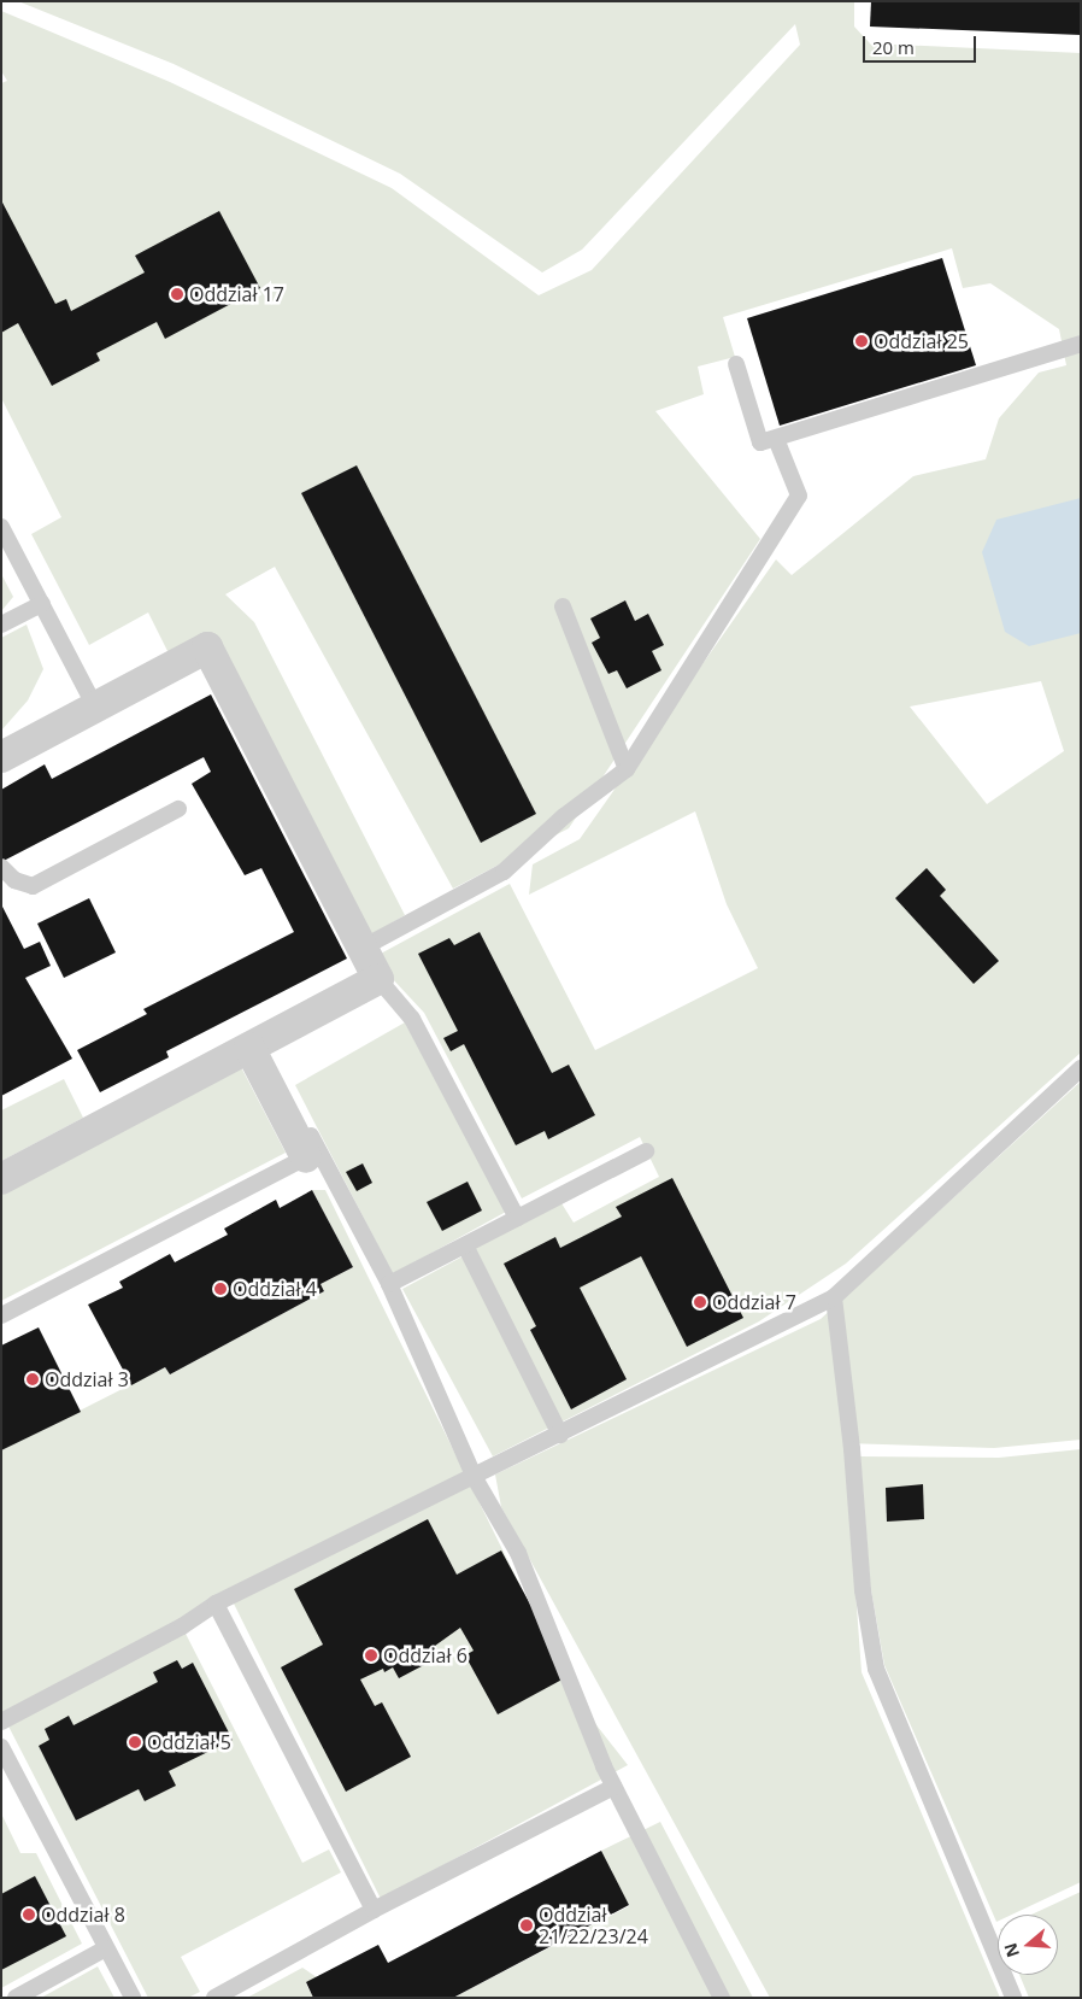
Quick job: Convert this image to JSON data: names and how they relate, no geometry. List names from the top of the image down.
{
  "places": [
    "Oddział 17",
    "Oddział 25",
    "Oddział 4",
    "Oddział 7",
    "Oddział 3",
    "Oddział 6",
    "Oddział 5",
    "Oddział 8",
    "Oddział 21/22/23/24"
  ],
  "scale_bar": "20 m",
  "north": "left"
}
